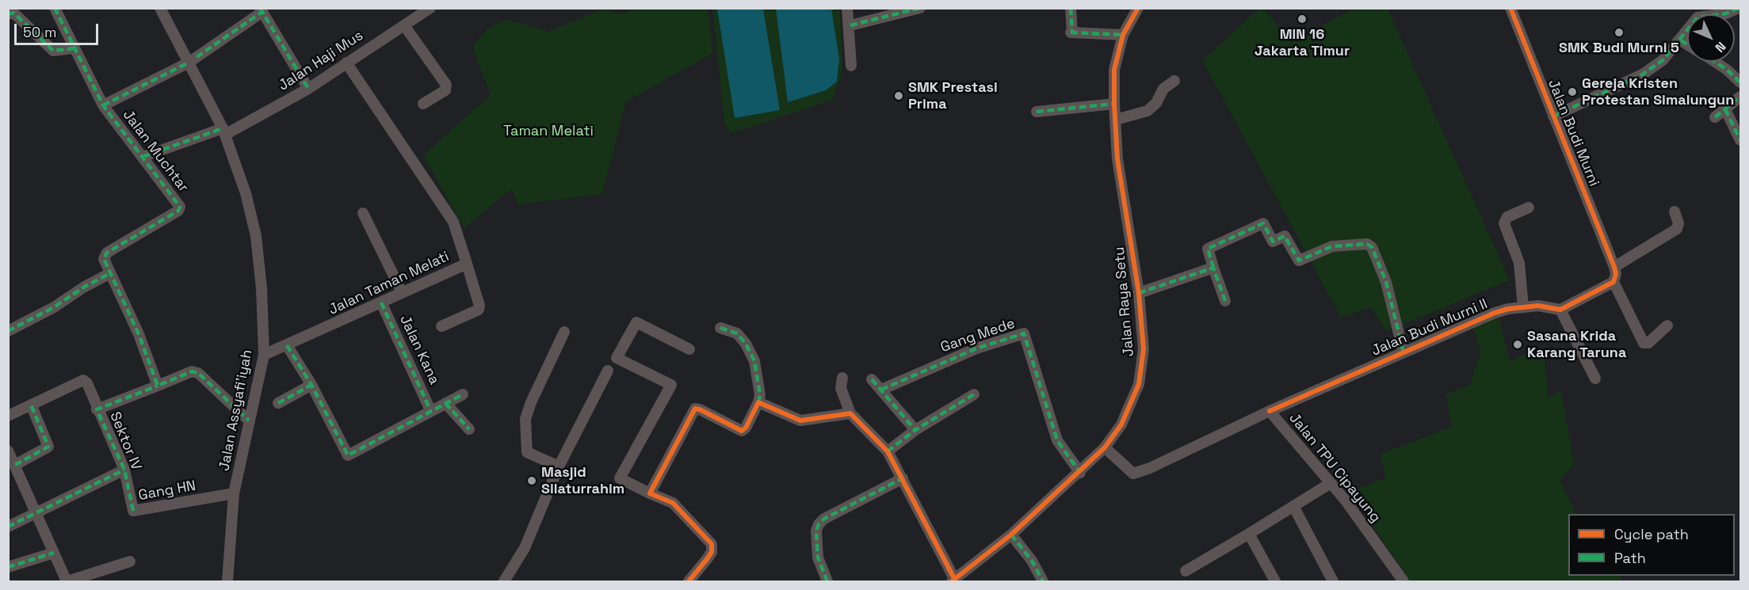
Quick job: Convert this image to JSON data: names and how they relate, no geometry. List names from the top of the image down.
{
  "streets": {
    "street": [
      "Jalan Haji Mus",
      "Jalan Budi Murni",
      "Jalan Muchtar",
      "Jalan Taman Melati",
      "Jalan Raya Setu",
      "Jalan Budi Murni II",
      "Gang Mede",
      "Jalan Kana",
      "Jalan Assyafi'iyah",
      "Sektor IV",
      "Jalan TPU Cipayung",
      "Gang HN"
    ]
  },
  "crossings": [
    ["Jalan Haji Mus", "Jalan Muchtar"],
    ["Jalan Haji Mus", "Jalan Taman Melati"],
    ["Jalan Haji Mus", "Jalan Assyafi'iyah"],
    ["Jalan Taman Melati", "Jalan Kana"],
    ["Jalan Taman Melati", "Jalan Assyafi'iyah"],
    ["Jalan Raya Setu", "Gang Mede"],
    ["Jalan Raya Setu", "Jalan TPU Cipayung"],
    ["Jalan Budi Murni II", "Jalan TPU Cipayung"],
    ["Jalan Assyafi'iyah", "Gang HN"],
    ["Sektor IV", "Gang HN"]
  ],
  "parks": ["Taman Melati"],
  "places": [
    "MIN 16 Jakarta Timur",
    "SMK Budi Murni 5",
    "Gereja Kristen Protestan Simalungun",
    "SMK Prestasi Prima",
    "Sasana Krida Karang Taruna",
    "Masjid Silaturrahim"
  ],
  "legend": ["Cycle path", "Path"],
  "scale_bar": "50 m",
  "north": "bottom right"
}
